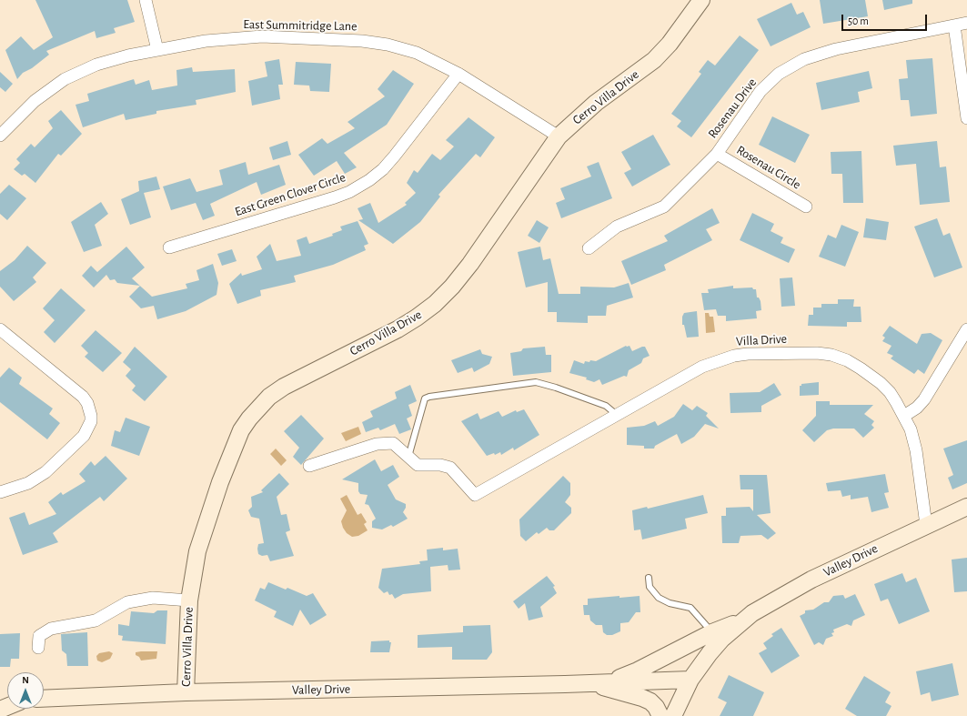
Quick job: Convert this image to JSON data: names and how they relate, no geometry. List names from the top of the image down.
{
  "streets": {
    "street": [
      "East Summitridge Lane",
      "Cerro Villa Drive",
      "Rosenau Drive",
      "Rosenau Circle",
      "East Green Clover Circle",
      "Villa Drive",
      "Valley Drive"
    ]
  },
  "crossings": [
    ["East Summitridge Lane", "Cerro Villa Drive"],
    ["East Summitridge Lane", "East Green Clover Circle"],
    ["Cerro Villa Drive", "Valley Drive"],
    ["Rosenau Drive", "Rosenau Circle"],
    ["Villa Drive", "Valley Drive"]
  ],
  "scale_bar": "50 m",
  "north": "top"
}
